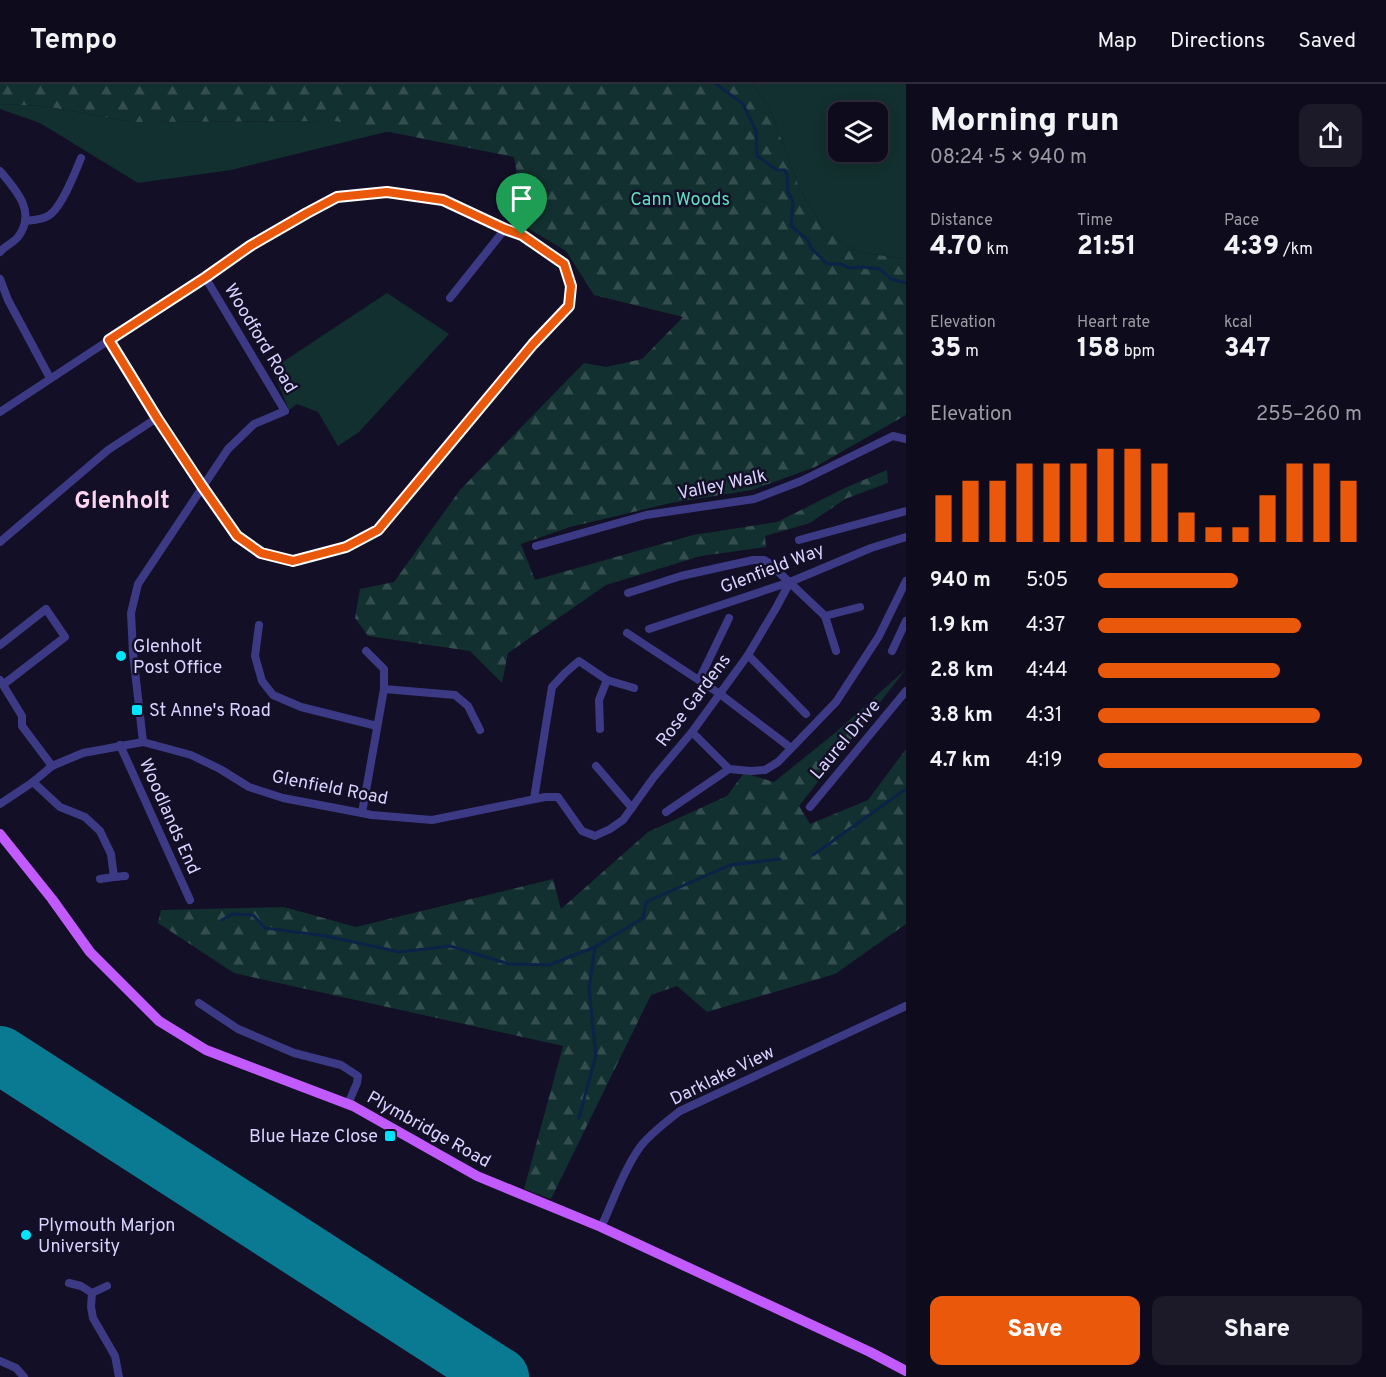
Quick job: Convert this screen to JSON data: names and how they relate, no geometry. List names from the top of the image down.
{
  "streets": {
    "main road": ["Plymbridge Road"],
    "street": [
      "Woodford Road",
      "Valley Walk",
      "Glenfield Way",
      "Rose Gardens",
      "Laurel Drive",
      "Glenfield Road",
      "Woodlands End",
      "Darklake View"
    ]
  },
  "crossings": [
    ["Glenfield Way", "Rose Gardens"],
    ["Rose Gardens", "Glenfield Road"],
    ["Glenfield Road", "Woodlands End"],
    ["Darklake View", "Plymbridge Road"]
  ],
  "districts": ["Glenholt"],
  "parks": ["Cann Woods"],
  "places": {
    "other": ["Glenholt Post Office", "Plymouth Marjon University"],
    "transit": ["St Anne's Road", "Blue Haze Close"]
  },
  "page": {
    "header": "Tempo",
    "nav": ["Map", "Directions", "Saved"],
    "heading": ["Morning run", "08:24 · 5 × 940 m"],
    "stats": [
      ["Distance", "4.70 km"],
      ["Time", "21:51"],
      ["Pace", "4:39 /km"],
      ["Elevation", "35 m"],
      ["Heart rate", "158 bpm"],
      ["kcal", "347"]
    ],
    "chart": ["Elevation", "255–260 m"],
    "list": [
      {
        "name": "940 m",
        "note": "5:05"
      },
      {
        "name": "1.9 km",
        "note": "4:37"
      },
      {
        "name": "2.8 km",
        "note": "4:44"
      },
      {
        "name": "3.8 km",
        "note": "4:31"
      },
      {
        "name": "4.7 km",
        "note": "4:19"
      }
    ],
    "buttons": ["Save", "Share"]
  }
}
